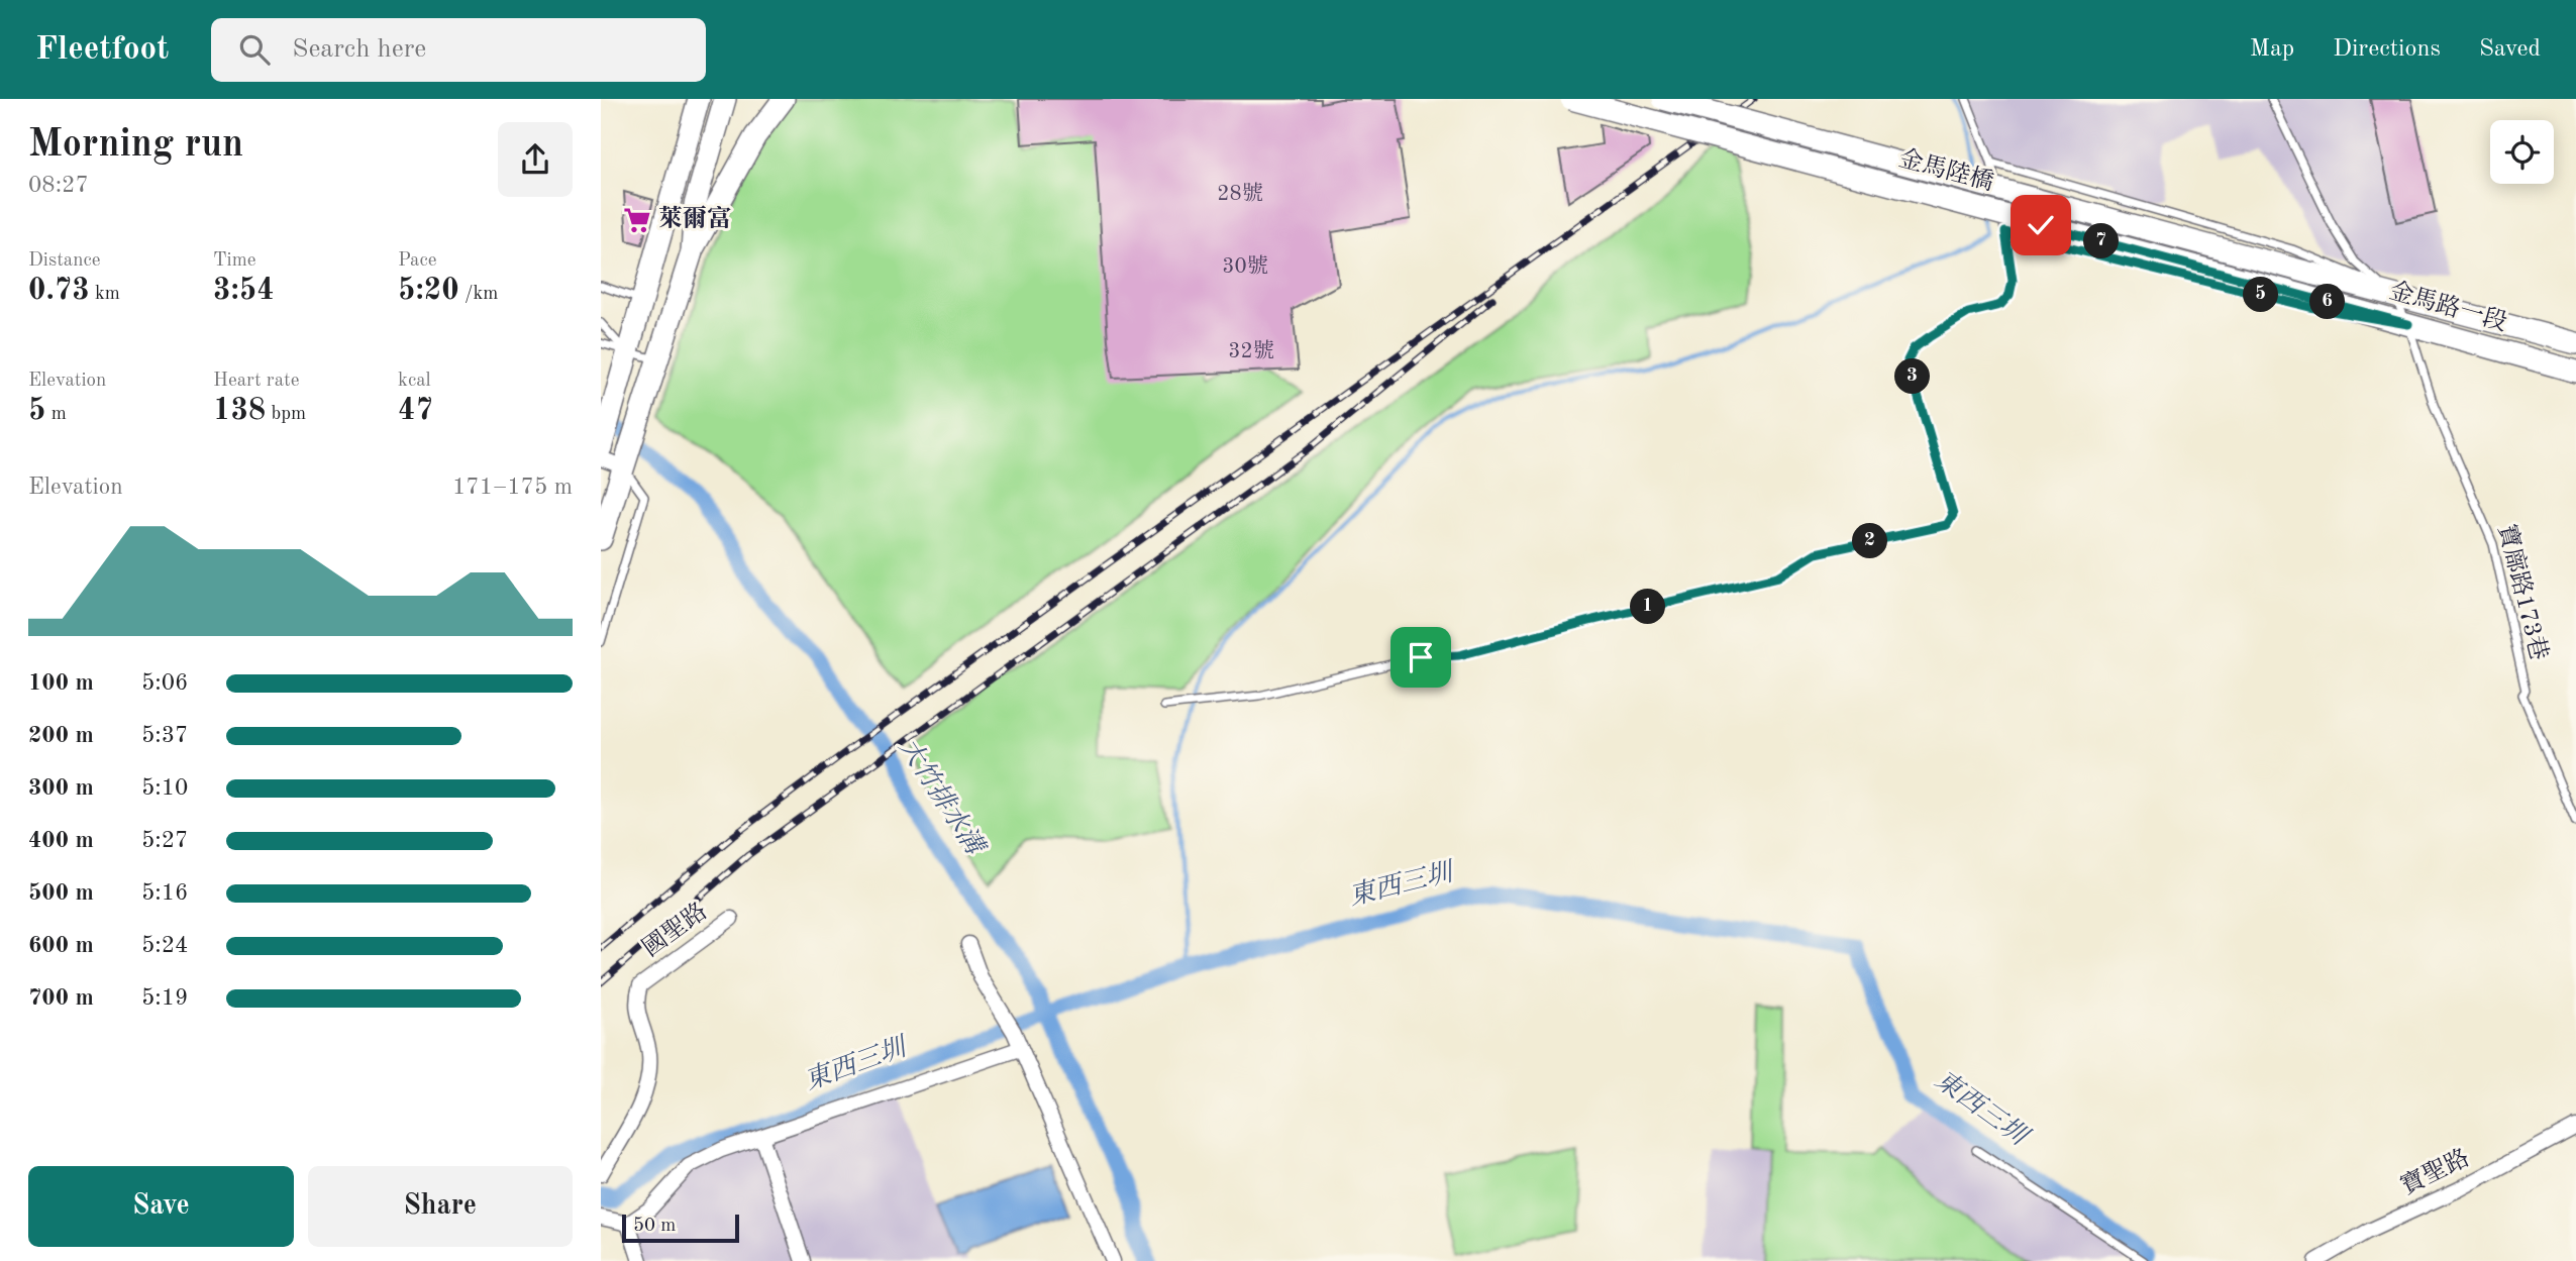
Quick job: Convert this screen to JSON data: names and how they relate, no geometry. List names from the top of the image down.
{
  "streets": {
    "main road": ["金馬陸橋", "金馬路一段"],
    "street": ["國聖路", "寶聖路"],
    "lane": ["寶廍路173巷"]
  },
  "crossings": [
    ["金馬陸橋", "金馬路一段"],
    ["金馬路一段", "寶廍路173巷"]
  ],
  "water": ["大竹排水溝", "東西三圳"],
  "places": {
    "supermarket": ["萊爾富"]
  },
  "house_numbers": ["28號", "30號", "32號"],
  "scale_bar": "50 m",
  "page": {
    "header": "Fleetfoot",
    "search": "Search here",
    "nav": ["Map", "Directions", "Saved"],
    "heading": ["Morning run", "08:27"],
    "stats": [
      ["Distance", "0.73 km"],
      ["Time", "3:54"],
      ["Pace", "5:20 /km"],
      ["Elevation", "5 m"],
      ["Heart rate", "138 bpm"],
      ["kcal", "47"]
    ],
    "pins": [
      "7",
      "5",
      "6",
      "3",
      "2",
      "1"
    ],
    "chart": ["Elevation", "171–175 m"],
    "list": [
      {
        "name": "100 m",
        "note": "5:06"
      },
      {
        "name": "200 m",
        "note": "5:37"
      },
      {
        "name": "300 m",
        "note": "5:10"
      },
      {
        "name": "400 m",
        "note": "5:27"
      },
      {
        "name": "500 m",
        "note": "5:16"
      },
      {
        "name": "600 m",
        "note": "5:24"
      },
      {
        "name": "700 m",
        "note": "5:19"
      }
    ],
    "buttons": ["Save", "Share"],
    "scale": "50 m"
  }
}
